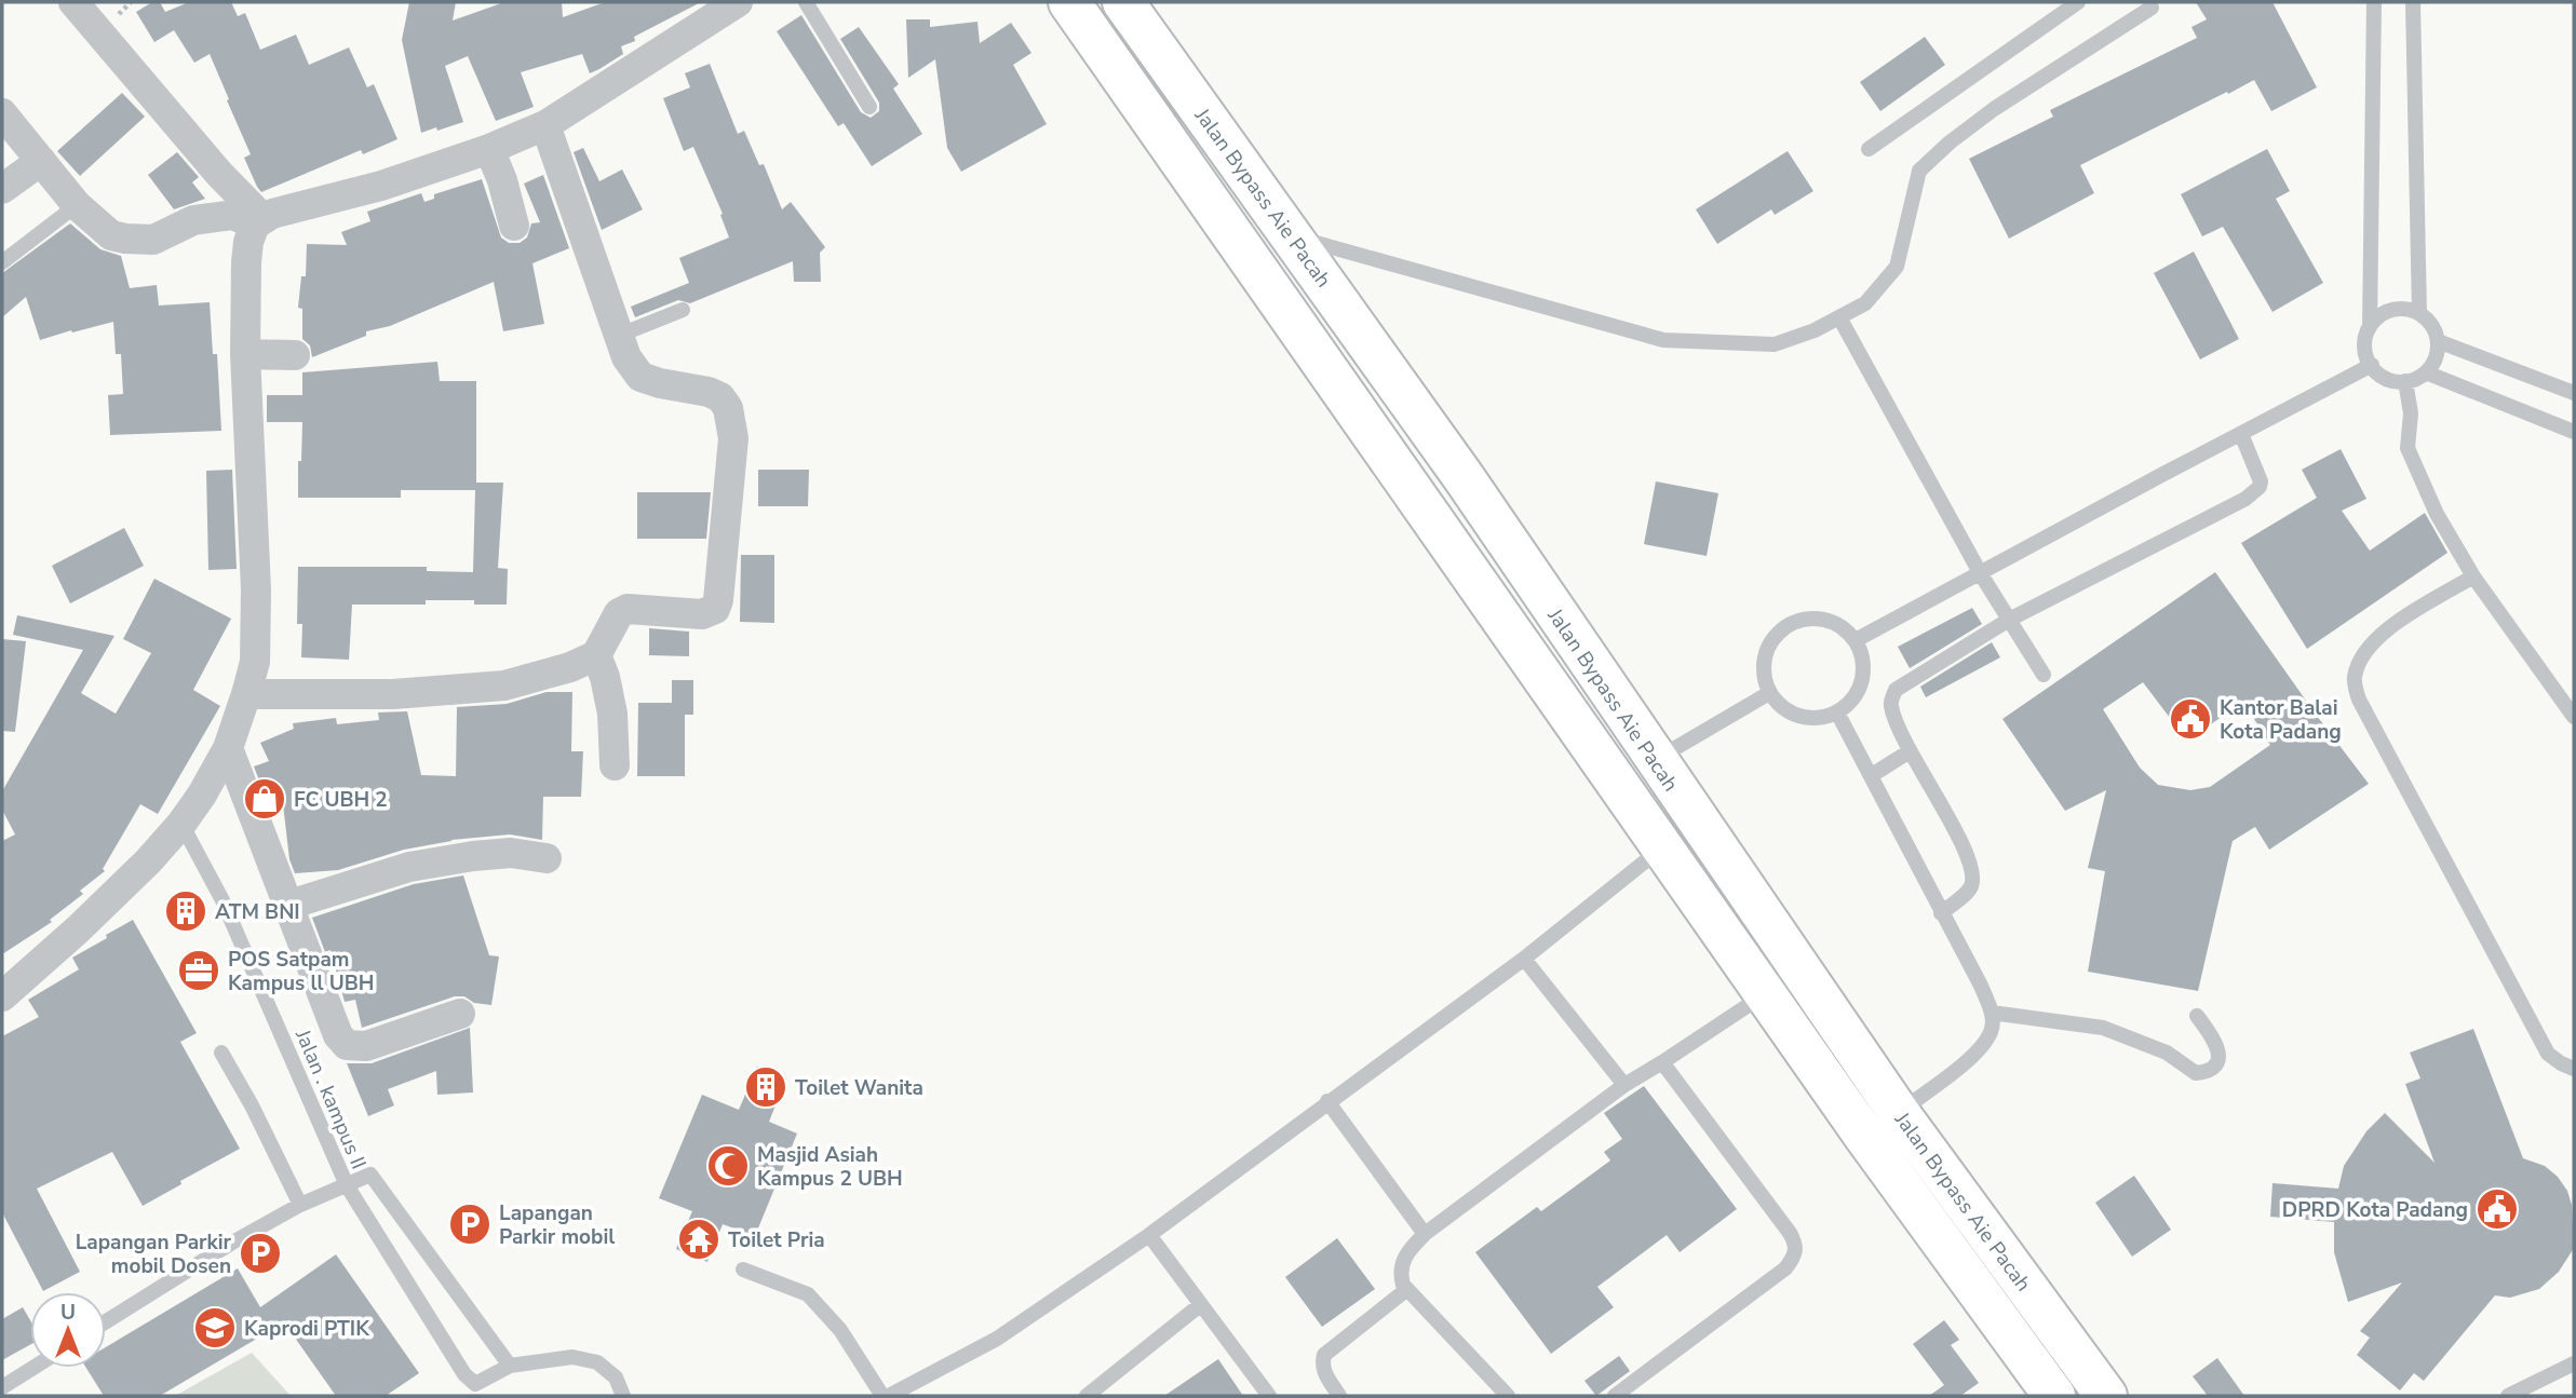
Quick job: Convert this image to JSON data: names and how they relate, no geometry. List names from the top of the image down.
{
  "streets": {
    "highway": ["Jalan Bypass Aie Pacah"],
    "lane": ["Jalan . kampus II"]
  },
  "places": {
    "public building": ["Kantor Balai Kota Padang", "DPRD Kota Padang"],
    "shop": ["FC UBH 2"],
    "building": ["ATM BNI", "Toilet Wanita"],
    "office": ["POS Satpam Kampus ll UBH"],
    "mosque": ["Masjid Asiah Kampus 2 UBH"],
    "parking": ["Lapangan Parkir mobil", "Lapangan Parkir mobil Dosen"],
    "temple": ["Toilet Pria"],
    "school or university": ["Kaprodi PTIK"]
  },
  "north": "top"
}
